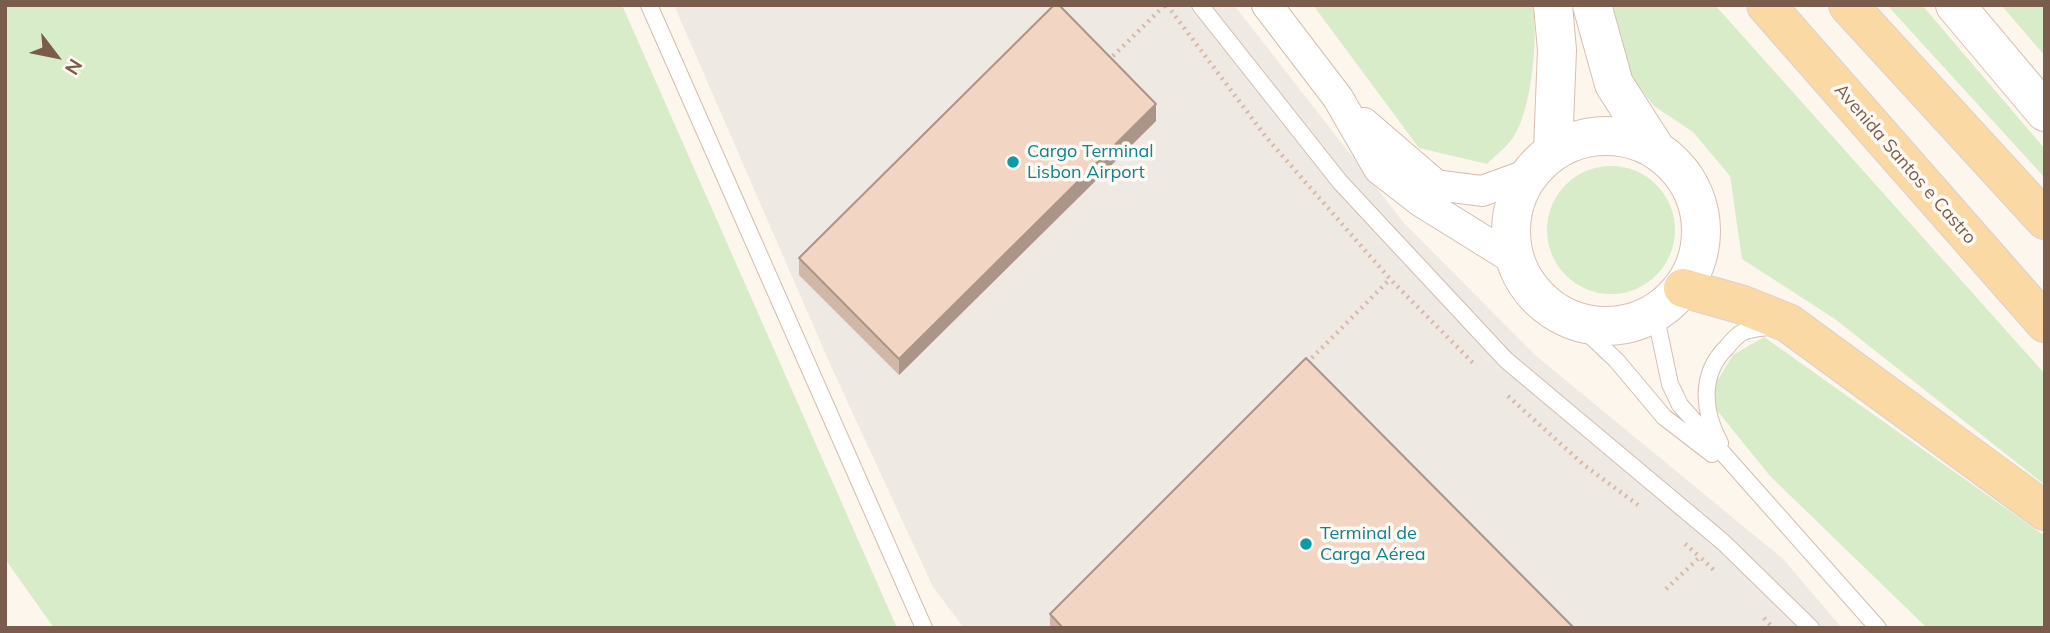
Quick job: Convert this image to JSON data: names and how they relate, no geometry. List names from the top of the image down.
{
  "streets": {
    "main road": ["Avenida Santos e Castro"]
  },
  "places": ["Cargo Terminal Lisbon Airport", "Terminal de Carga Aérea"],
  "north": "bottom right"
}
